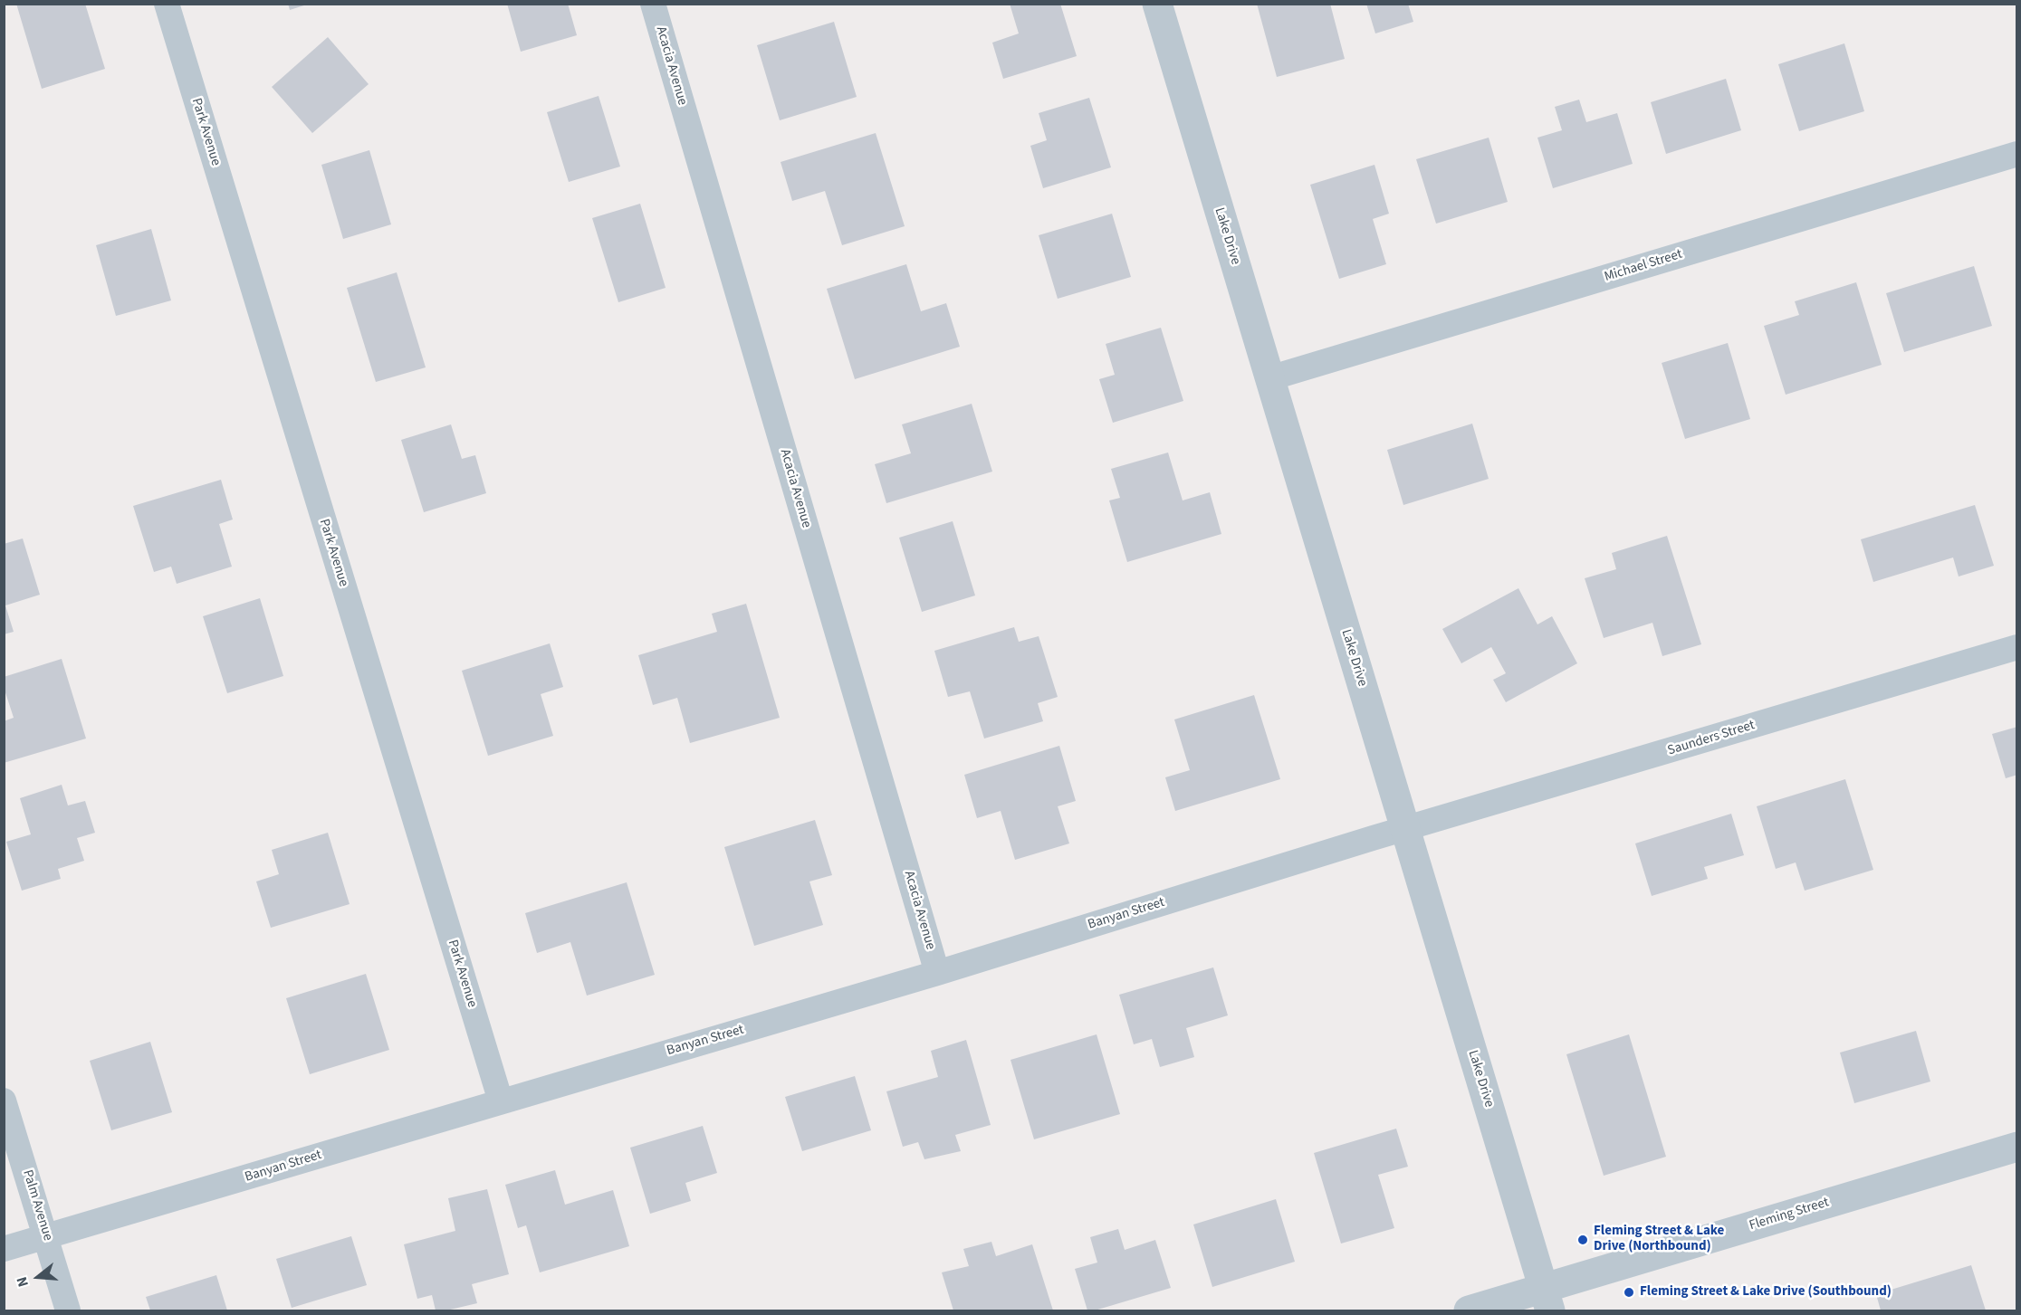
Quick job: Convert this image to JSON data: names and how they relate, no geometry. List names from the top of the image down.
{
  "streets": {
    "street": [
      "Acacia Avenue",
      "Park Avenue",
      "Lake Drive",
      "Michael Street",
      "Saunders Street",
      "Banyan Street",
      "Palm Avenue",
      "Fleming Street"
    ]
  },
  "crossings": [
    ["Acacia Avenue", "Banyan Street"],
    ["Park Avenue", "Banyan Street"],
    ["Lake Drive", "Michael Street"],
    ["Lake Drive", "Saunders Street"],
    ["Lake Drive", "Banyan Street"],
    ["Lake Drive", "Fleming Street"],
    ["Saunders Street", "Banyan Street"],
    ["Banyan Street", "Palm Avenue"]
  ],
  "places": ["Fleming Street & Lake Drive (Northbound)", "Fleming Street & Lake Drive (Southbound)"],
  "north": "left"
}
